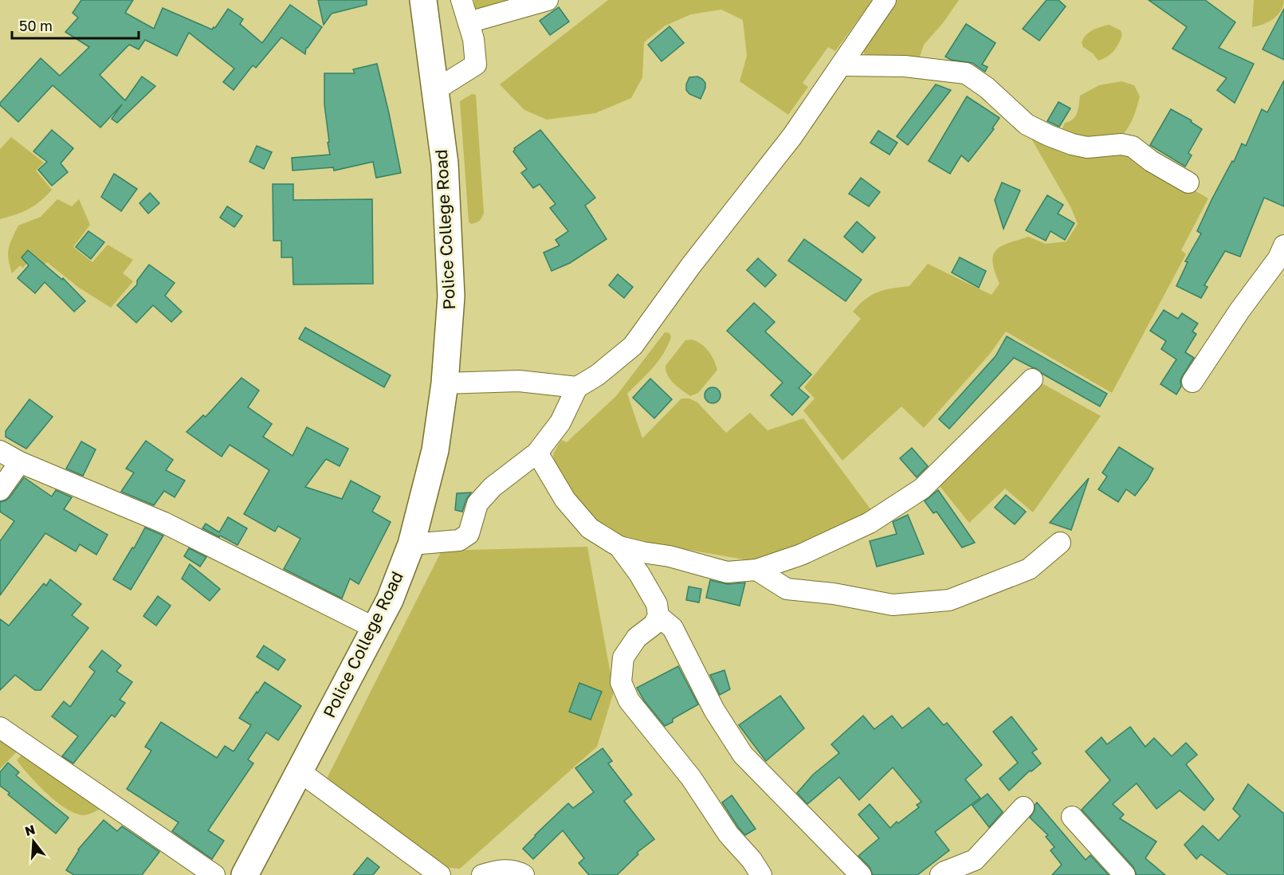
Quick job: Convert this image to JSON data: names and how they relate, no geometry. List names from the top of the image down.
{
  "streets": {
    "street": ["Police College Road"]
  },
  "scale_bar": "50 m",
  "north": "top"
}
